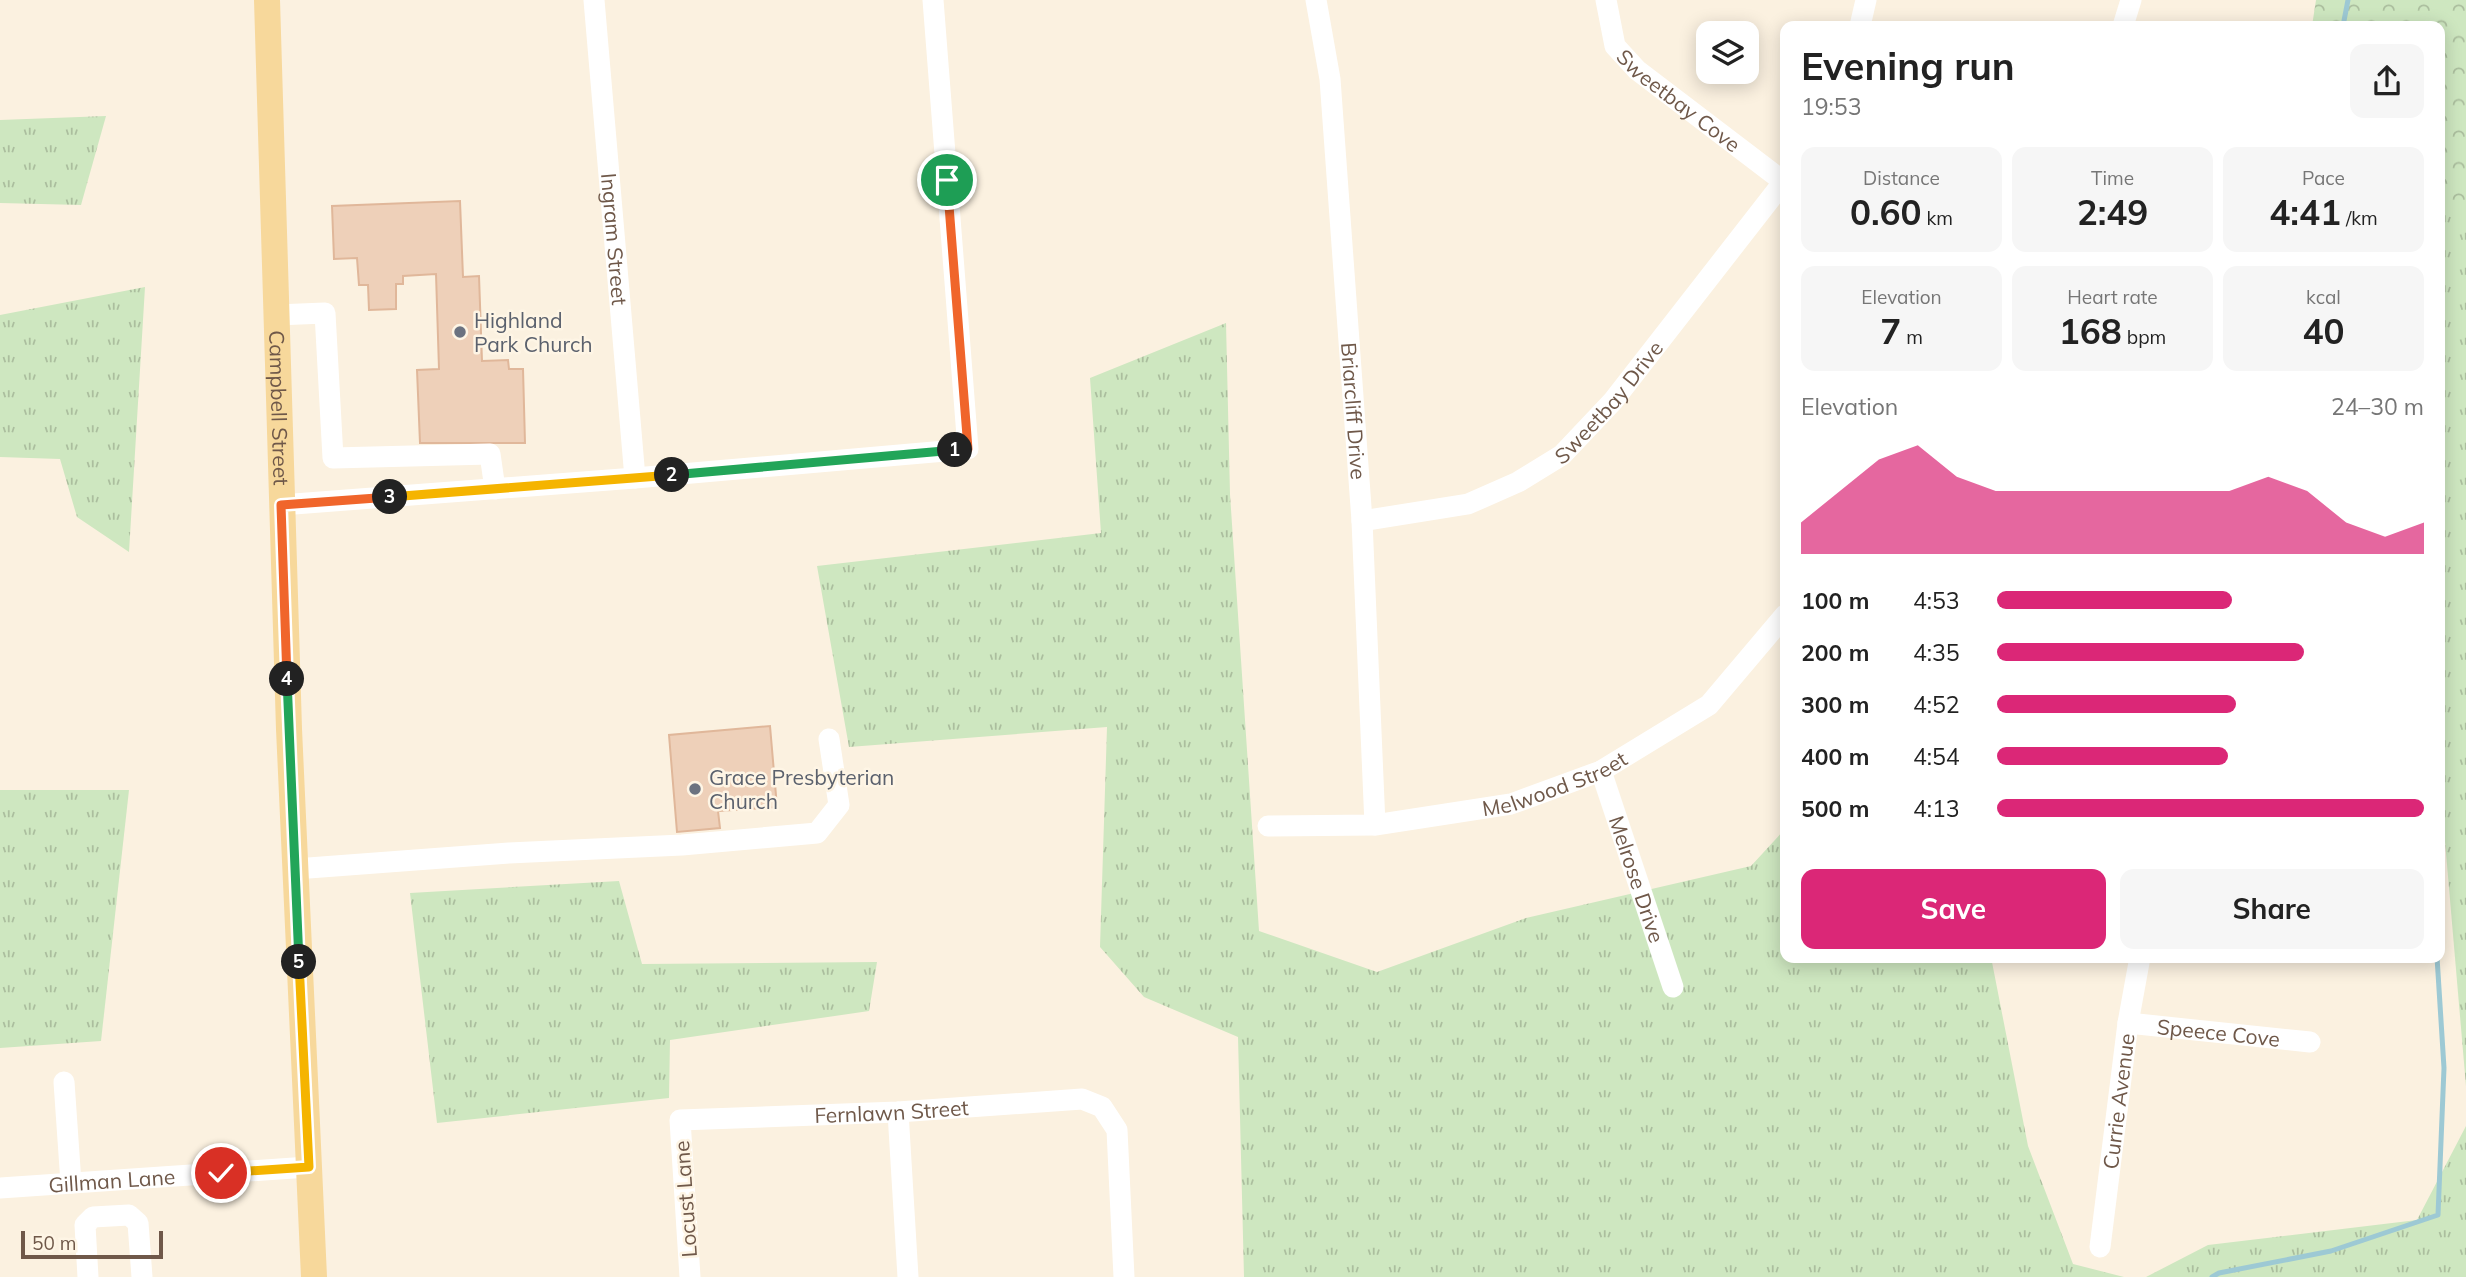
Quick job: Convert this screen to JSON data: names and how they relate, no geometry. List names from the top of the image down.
{
  "streets": {
    "main road": ["Campbell Street"],
    "street": [
      "Sweetbay Cove",
      "Ingram Street",
      "Sweetbay Drive",
      "Briarcliff Drive",
      "Melwood Street",
      "Melrose Drive",
      "Speece Cove",
      "Currie Avenue",
      "Fernlawn Street",
      "Gillman Lane",
      "Locust Lane"
    ]
  },
  "crossings": [
    ["Sweetbay Drive", "Briarcliff Drive"],
    ["Campbell Street", "Gillman Lane"],
    ["Briarcliff Drive", "Melwood Street"],
    ["Melwood Street", "Melrose Drive"],
    ["Speece Cove", "Currie Avenue"],
    ["Fernlawn Street", "Locust Lane"]
  ],
  "places": ["Highland Park Church", "Grace Presbyterian Church"],
  "scale_bar": "50 m",
  "page": {
    "heading": ["Evening run", "19:53"],
    "stats": [
      ["Distance", "0.60 km"],
      ["Time", "2:49"],
      ["Pace", "4:41 /km"],
      ["Elevation", "7 m"],
      ["Heart rate", "168 bpm"],
      ["kcal", "40"]
    ],
    "chart": ["Elevation", "24–30 m"],
    "pins": [
      "1",
      "2",
      "3",
      "4",
      "5"
    ],
    "list": [
      {
        "name": "100 m",
        "note": "4:53"
      },
      {
        "name": "200 m",
        "note": "4:35"
      },
      {
        "name": "300 m",
        "note": "4:52"
      },
      {
        "name": "400 m",
        "note": "4:54"
      },
      {
        "name": "500 m",
        "note": "4:13"
      }
    ],
    "buttons": ["Save", "Share"],
    "scale": "50 m"
  }
}
